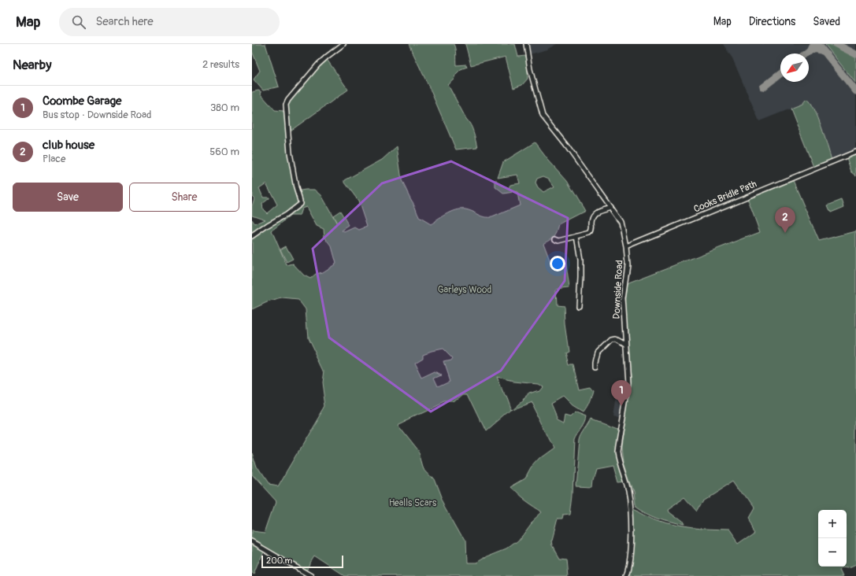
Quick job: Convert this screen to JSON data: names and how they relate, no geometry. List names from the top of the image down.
{
  "streets": {
    "street": ["Cooks Bridle Path", "Downside Road"]
  },
  "crossings": [
    ["Cooks Bridle Path", "Downside Road"]
  ],
  "parks": ["Garleys Wood", "Healls Scars"],
  "scale_bar": "200 m",
  "north": "bottom left",
  "page": {
    "header": "Map",
    "search": "Search here",
    "nav": ["Map", "Directions", "Saved"],
    "heading": ["Nearby", "2 results"],
    "list": [
      {
        "mark": "1",
        "name": "Coombe Garage",
        "note": "Bus stop · Downside Road",
        "value": "380 m"
      },
      {
        "mark": "2",
        "name": "club house",
        "note": "Place",
        "value": "560 m"
      }
    ],
    "buttons": ["Save", "Share"],
    "pins": ["2", "1"],
    "map_buttons": ["+", "−"],
    "scale": "200 m"
  }
}
